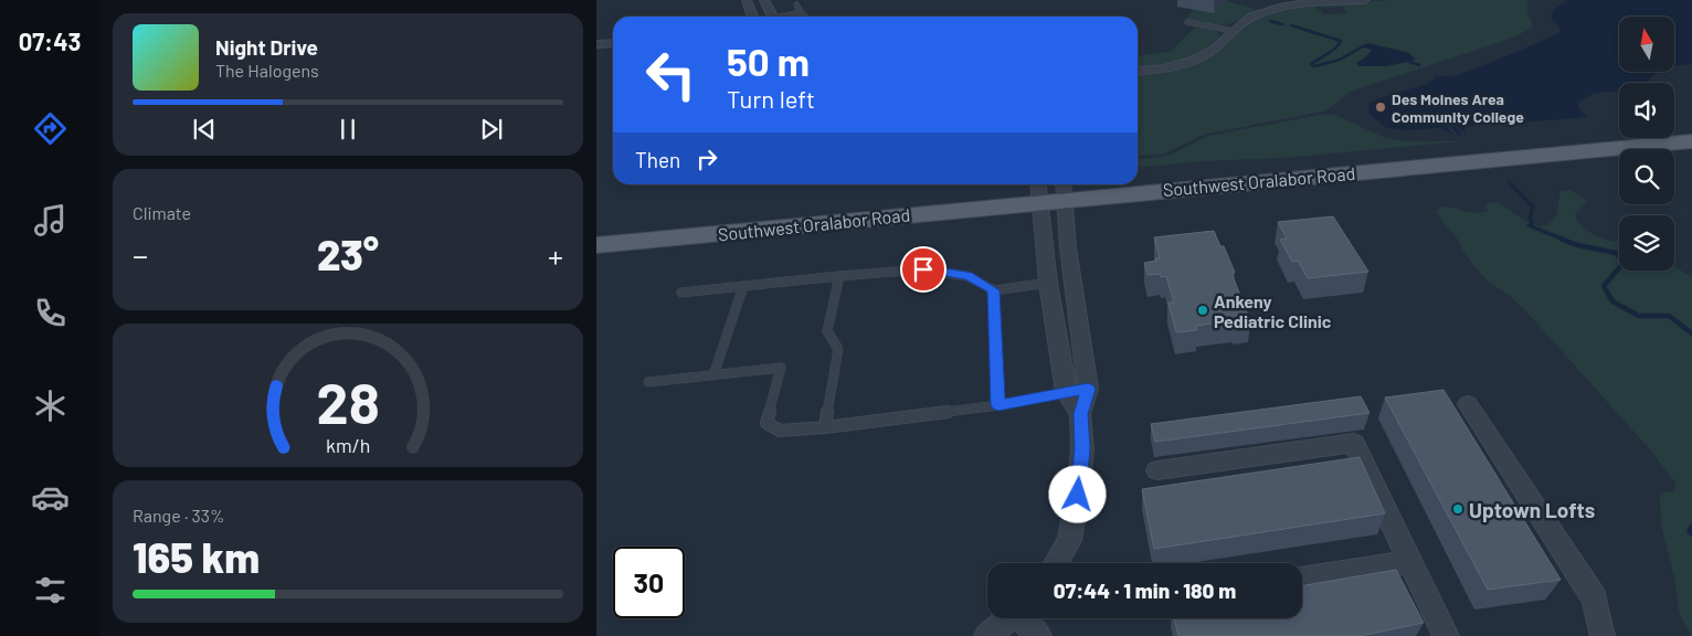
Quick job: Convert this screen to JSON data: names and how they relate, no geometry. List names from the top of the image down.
{
  "streets": {
    "main road": ["Southwest Oralabor Road"]
  },
  "places": ["Des Moines Area Community College", "Ankeny Pediatric Clinic", "Uptown Lofts"],
  "north": "top",
  "page": {
    "tabs": "07:43",
    "turn": ["50 m", "Turn left"],
    "song": ["Night Drive", "The Halogens"],
    "then": "Then",
    "tile": [
      "Climate",
      ["Range · 33%", "165 km"]
    ],
    "heat": ["−", "23°", "+"],
    "limit": "30",
    "trip": "07:44 · 1 min · 180 m",
    "gauge": ["28", "km/h"]
  }
}
